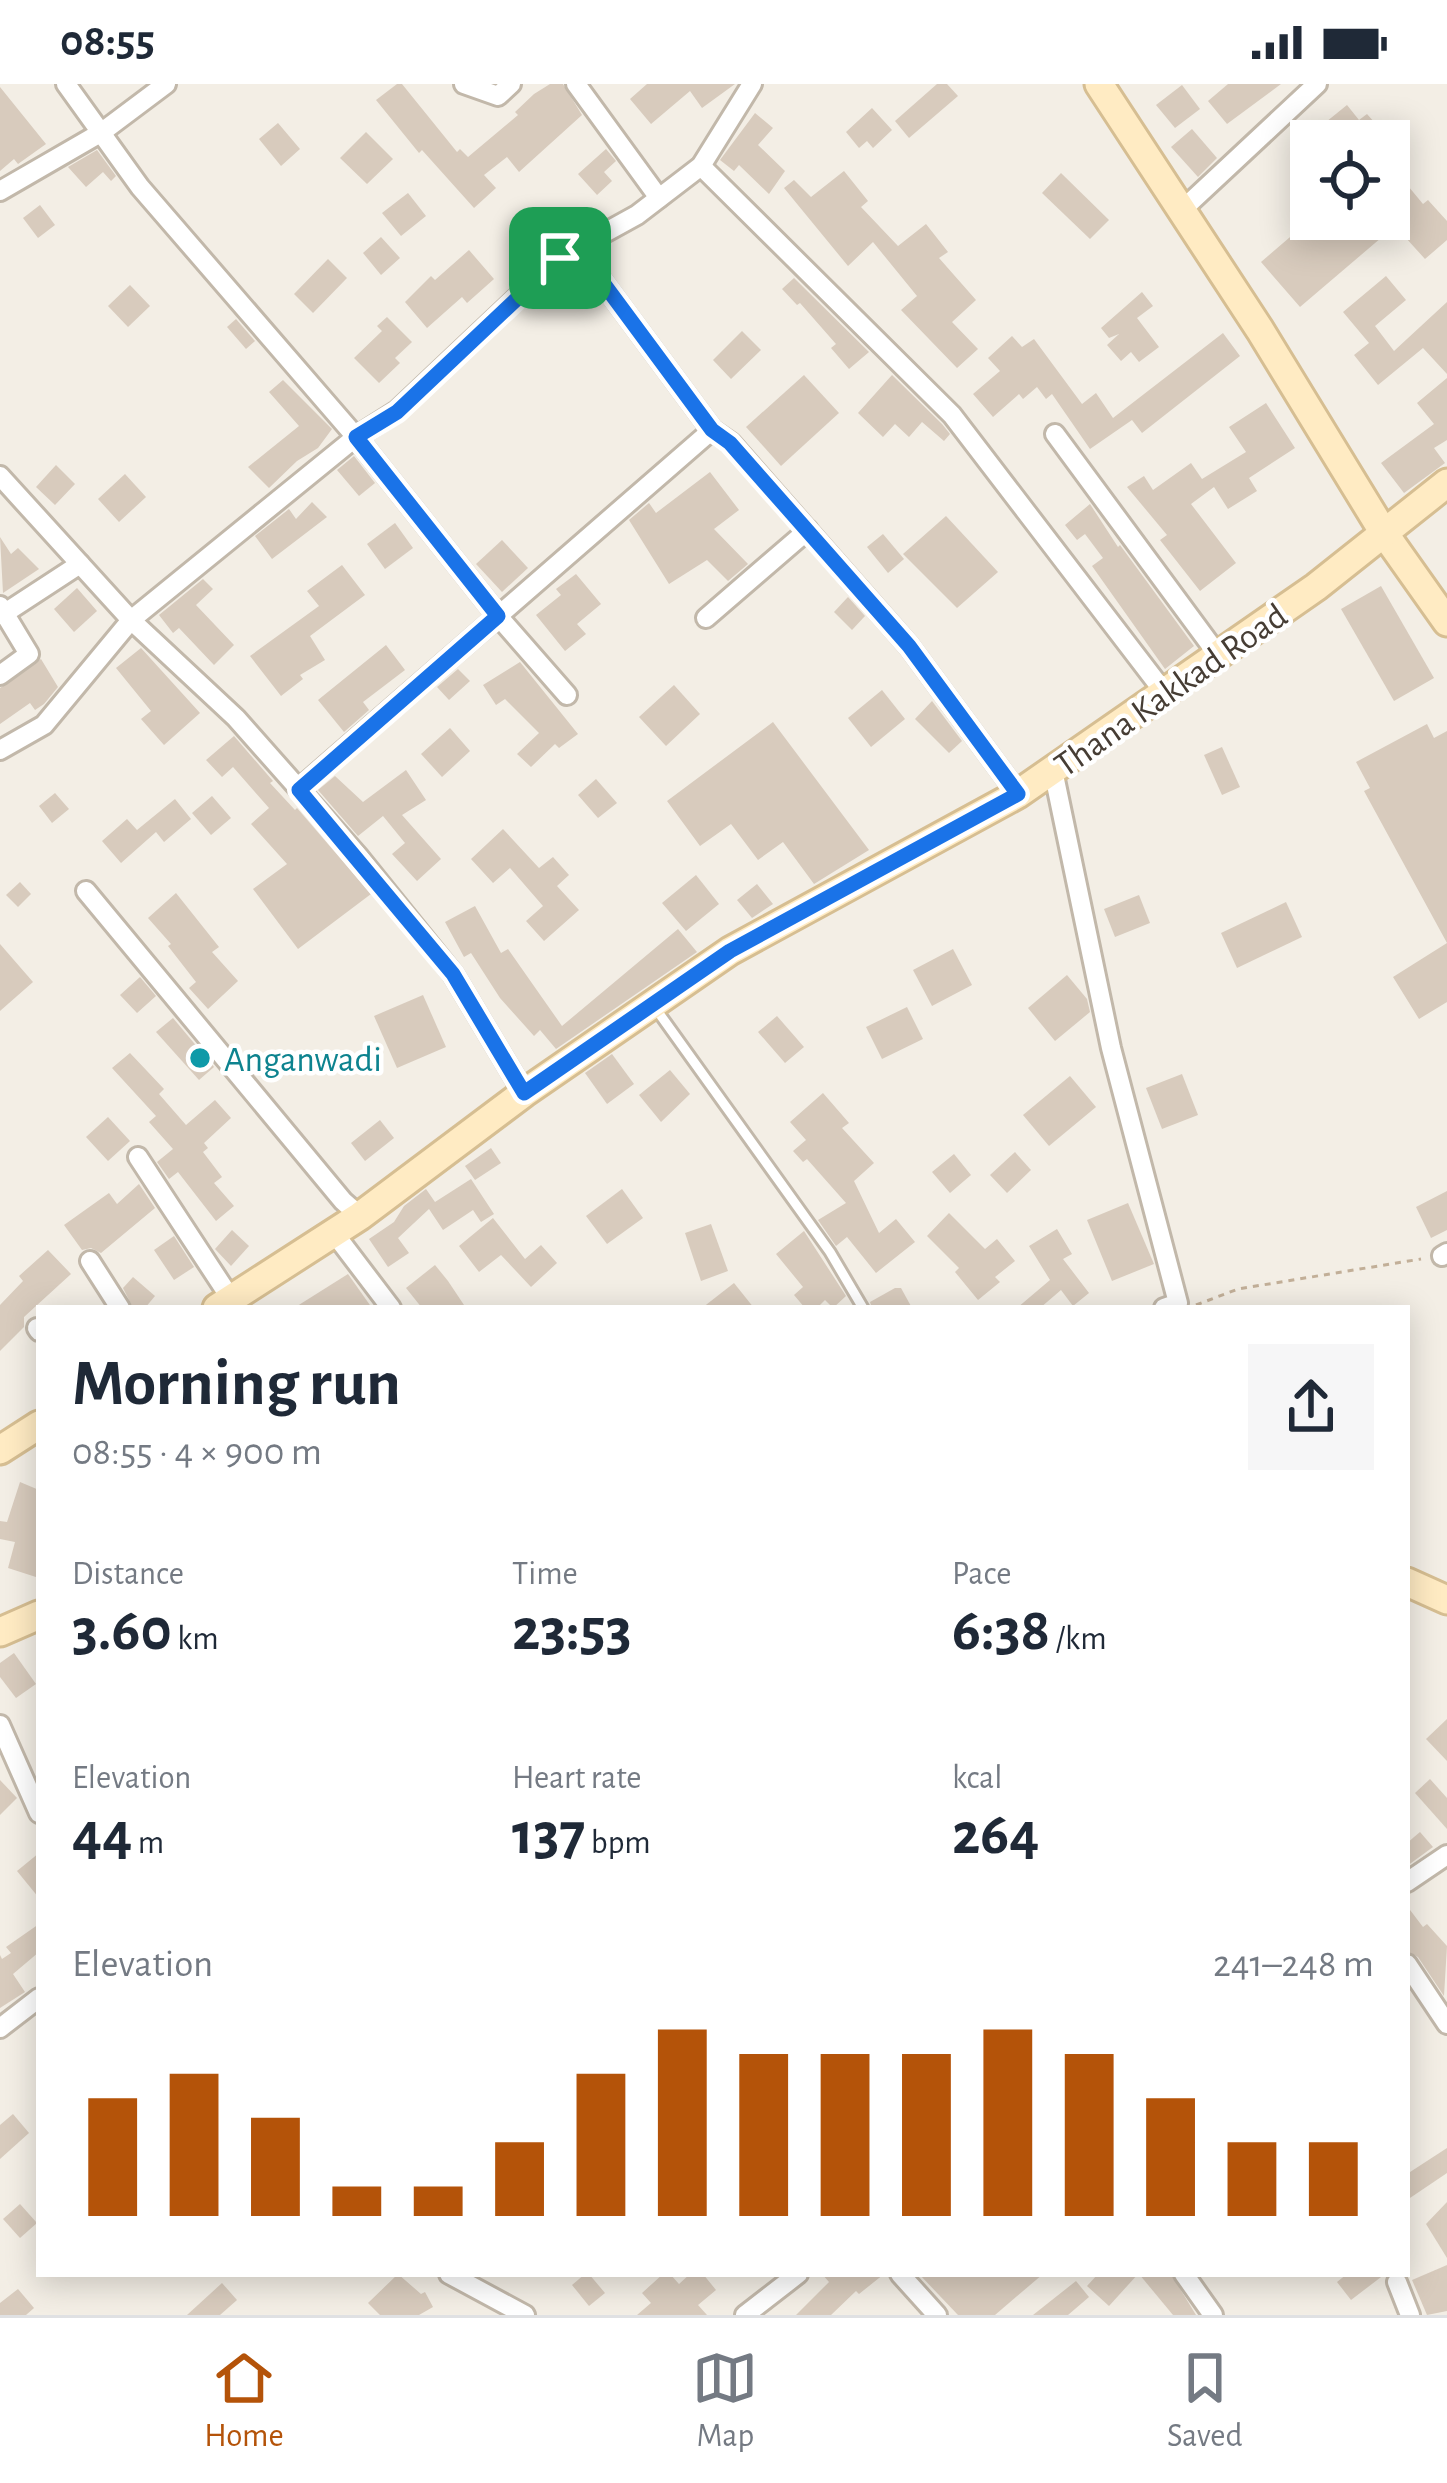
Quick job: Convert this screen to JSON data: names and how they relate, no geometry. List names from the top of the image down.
{
  "streets": {
    "main road": ["Thana Kakkad Road"]
  },
  "places": ["Anganwadi"],
  "page": {
    "status": "08:55",
    "heading": ["Morning run", "08:55 · 4 × 900 m"],
    "stats": [
      ["Distance", "3.60 km"],
      ["Time", "23:53"],
      ["Pace", "6:38 /km"],
      ["Elevation", "44 m"],
      ["Heart rate", "137 bpm"],
      ["kcal", "264"]
    ],
    "chart": ["Elevation", "241–248 m"],
    "tabs": ["Home", "Map", "Saved"]
  }
}
